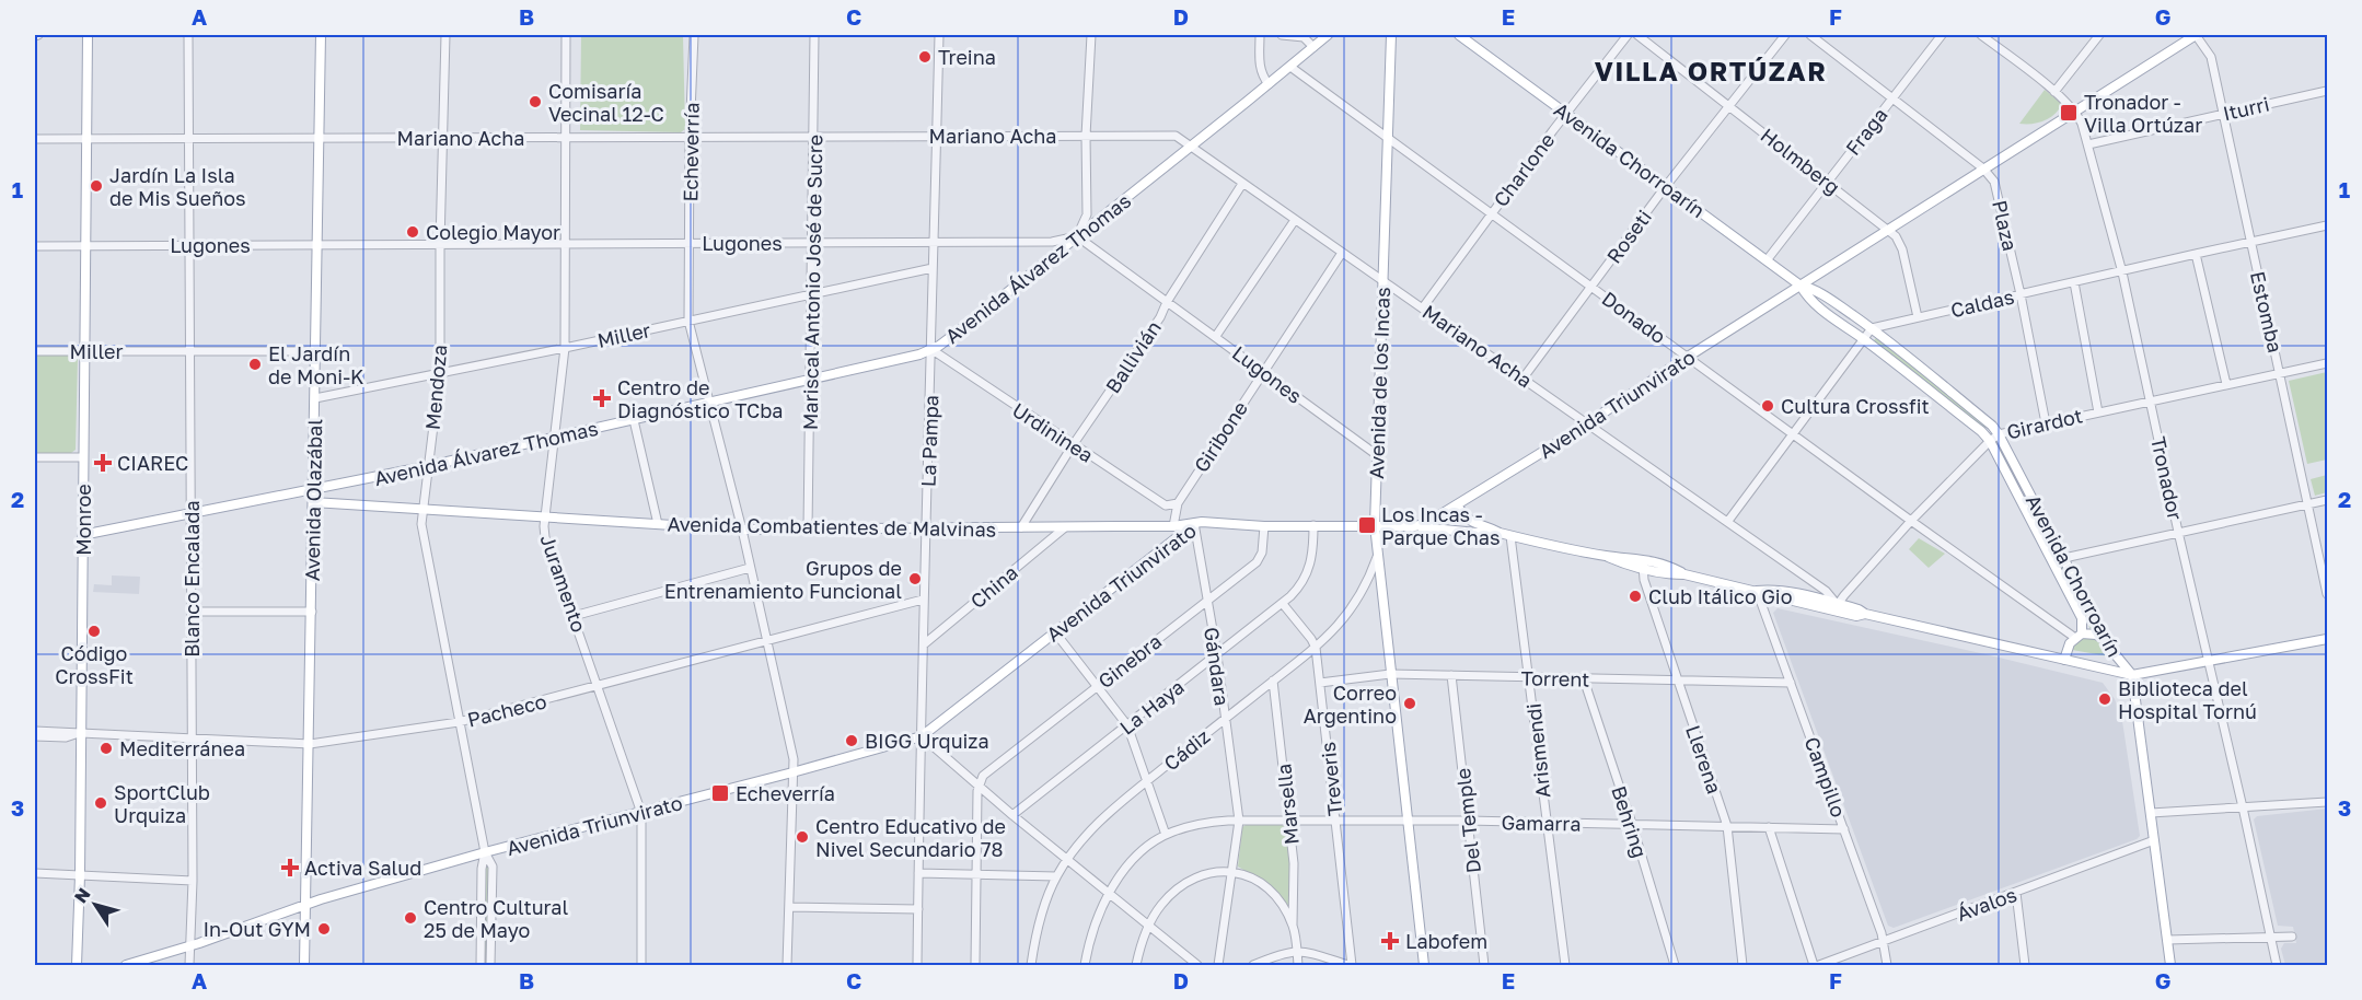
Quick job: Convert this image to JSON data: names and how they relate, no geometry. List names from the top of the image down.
{
  "streets": {
    "main road": [
      "Avenida Chorroarín",
      "Avenida Álvarez Thomas",
      "Avenida de los Incas",
      "Avenida Triunvirato",
      "Avenida Olazábal",
      "Monroe",
      "Avenida Combatientes de Malvinas"
    ],
    "street": [
      "Iturri",
      "Fraga",
      "Mariano Acha",
      "Echeverría",
      "Holmberg",
      "Charlone",
      "Plaza",
      "Roseti",
      "Lugones",
      "Mariscal Antonio José de Sucre",
      "Caldas",
      "Estomba",
      "Donado",
      "Miller",
      "Ballivián",
      "Mendoza",
      "Girardot",
      "Urdininea",
      "Giribone",
      "La Pampa",
      "Tronador",
      "Blanco Encalada",
      "Juramento",
      "China",
      "Ginebra",
      "Gándara",
      "Torrent",
      "La Haya",
      "Pacheco",
      "Cádiz",
      "Arismendi",
      "Llerena",
      "Campillo",
      "Treveris",
      "Marsella",
      "Del Temple",
      "Behring",
      "Gamarra",
      "Ávalos"
    ]
  },
  "crossings": [
    ["Iturri", "Estomba"],
    ["Iturri", "Tronador"],
    ["Fraga", "Avenida Chorroarín"],
    ["Fraga", "Holmberg"],
    ["Fraga", "Plaza"],
    ["Mariano Acha", "Echeverría"],
    ["Mariano Acha", "Charlone"],
    ["Mariano Acha", "Roseti"],
    ["Mariano Acha", "Avenida Álvarez Thomas"],
    ["Mariano Acha", "Mariscal Antonio José de Sucre"],
    ["Mariano Acha", "Ballivián"],
    ["Mariano Acha", "Avenida de los Incas"],
    ["Mariano Acha", "Mendoza"],
    ["Mariano Acha", "Avenida Triunvirato"],
    ["Mariano Acha", "Girardot"],
    ["Mariano Acha", "Giribone"],
    ["Mariano Acha", "La Pampa"],
    ["Mariano Acha", "Avenida Olazábal"],
    ["Mariano Acha", "Monroe"],
    ["Mariano Acha", "Blanco Encalada"],
    ["Mariano Acha", "Juramento"],
    ["Echeverría", "Lugones"],
    ["Echeverría", "Avenida Álvarez Thomas"],
    ["Echeverría", "Miller"],
    ["Echeverría", "Avenida Triunvirato"],
    ["Echeverría", "Avenida Combatientes de Malvinas"],
    ["Echeverría", "Pacheco"],
    ["Avenida Chorroarín", "Charlone"],
    ["Avenida Chorroarín", "Roseti"],
    ["Avenida Chorroarín", "Caldas"],
    ["Avenida Chorroarín", "Donado"],
    ["Avenida Chorroarín", "Avenida Triunvirato"],
    ["Avenida Chorroarín", "Girardot"],
    ["Avenida Chorroarín", "Ávalos"],
    ["Holmberg", "Roseti"],
    ["Holmberg", "Caldas"],
    ["Holmberg", "Avenida Triunvirato"],
    ["Charlone", "Donado"],
    ["Plaza", "Caldas"],
    ["Plaza", "Avenida Triunvirato"],
    ["Plaza", "Girardot"],
    ["Roseti", "Donado"],
    ["Lugones", "Avenida Álvarez Thomas"],
    ["Lugones", "Mariscal Antonio José de Sucre"],
    ["Lugones", "Ballivián"],
    ["Lugones", "Avenida de los Incas"],
    ["Lugones", "Mendoza"],
    ["Lugones", "Giribone"],
    ["Lugones", "La Pampa"],
    ["Lugones", "Avenida Olazábal"],
    ["Lugones", "Monroe"],
    ["Lugones", "Blanco Encalada"],
    ["Lugones", "Juramento"],
    ["Avenida Álvarez Thomas", "Mariscal Antonio José de Sucre"],
    ["Avenida Álvarez Thomas", "Donado"],
    ["Avenida Álvarez Thomas", "Mendoza"],
    ["Avenida Álvarez Thomas", "Urdininea"],
    ["Avenida Álvarez Thomas", "La Pampa"],
    ["Avenida Álvarez Thomas", "Avenida Olazábal"],
    ["Avenida Álvarez Thomas", "Monroe"],
    ["Avenida Álvarez Thomas", "Blanco Encalada"],
    ["Avenida Álvarez Thomas", "Juramento"],
    ["Mariscal Antonio José de Sucre", "Miller"],
    ["Mariscal Antonio José de Sucre", "Avenida Combatientes de Malvinas"],
    ["Caldas", "Estomba"],
    ["Caldas", "Tronador"],
    ["Estomba", "Avenida Triunvirato"],
    ["Estomba", "Girardot"],
    ["Donado", "Avenida de los Incas"],
    ["Donado", "Avenida Triunvirato"],
    ["Donado", "Girardot"],
    ["Miller", "Mendoza"],
    ["Miller", "La Pampa"],
    ["Miller", "Avenida Olazábal"],
    ["Miller", "Monroe"],
    ["Miller", "Blanco Encalada"],
    ["Miller", "Juramento"],
    ["Ballivián", "Urdininea"],
    ["Ballivián", "Avenida Combatientes de Malvinas"],
    ["Avenida de los Incas", "Avenida Triunvirato"],
    ["Avenida de los Incas", "Torrent"],
    ["Avenida de los Incas", "Cádiz"],
    ["Avenida de los Incas", "Gamarra"],
    ["Mendoza", "Avenida Triunvirato"],
    ["Mendoza", "Avenida Combatientes de Malvinas"],
    ["Mendoza", "Pacheco"],
    ["Avenida Triunvirato", "La Pampa"],
    ["Avenida Triunvirato", "Tronador"],
    ["Avenida Triunvirato", "Avenida Olazábal"],
    ["Avenida Triunvirato", "Avenida Combatientes de Malvinas"],
    ["Avenida Triunvirato", "Blanco Encalada"],
    ["Avenida Triunvirato", "Juramento"],
    ["Avenida Triunvirato", "Ginebra"],
    ["Avenida Triunvirato", "Gándara"],
    ["Avenida Triunvirato", "La Haya"],
    ["Girardot", "Tronador"],
    ["Urdininea", "Giribone"],
    ["Urdininea", "La Pampa"],
    ["Giribone", "Avenida Combatientes de Malvinas"],
    ["La Pampa", "Avenida Combatientes de Malvinas"],
    ["La Pampa", "China"],
    ["La Pampa", "Pacheco"],
    ["Avenida Olazábal", "Avenida Combatientes de Malvinas"],
    ["Avenida Olazábal", "Pacheco"],
    ["Monroe", "Pacheco"],
    ["Avenida Combatientes de Malvinas", "Juramento"],
    ["Avenida Combatientes de Malvinas", "China"],
    ["Avenida Combatientes de Malvinas", "Gándara"],
    ["Blanco Encalada", "Pacheco"],
    ["Juramento", "Pacheco"],
    ["Ginebra", "Gándara"],
    ["Gándara", "La Haya"],
    ["Gándara", "Cádiz"],
    ["Gándara", "Gamarra"],
    ["Torrent", "Arismendi"],
    ["Torrent", "Llerena"],
    ["Torrent", "Campillo"],
    ["Torrent", "Treveris"],
    ["Torrent", "Del Temple"],
    ["Torrent", "Behring"],
    ["La Haya", "Treveris"],
    ["Cádiz", "Treveris"],
    ["Cádiz", "Marsella"],
    ["Arismendi", "Gamarra"],
    ["Llerena", "Gamarra"],
    ["Campillo", "Gamarra"],
    ["Campillo", "Ávalos"],
    ["Treveris", "Gamarra"],
    ["Marsella", "Gamarra"],
    ["Del Temple", "Gamarra"],
    ["Behring", "Gamarra"]
  ],
  "districts": ["VILLA ORTÚZAR"],
  "places": {
    "other": [
      "Treina",
      "Comisaría Vecinal 12-C",
      "Jardín La Isla de Mis Sueños",
      "Colegio Mayor",
      "El Jardín de Moni-K",
      "Cultura Crossfit",
      "Grupos de Entrenamiento Funcional",
      "Club Itálico Gio",
      "Código CrossFit",
      "Biblioteca del Hospital Tornú",
      "Correo Argentino",
      "BIGG Urquiza",
      "Mediterránea",
      "SportClub Urquiza",
      "Centro Educativo de Nivel Secundario 78",
      "Centro Cultural 25 de Mayo",
      "In-Out GYM"
    ],
    "transit": ["Tronador - Villa Ortúzar", "Los Incas - Parque Chas", "Echeverría"],
    "health": [
      "Centro de Diagnóstico TCba",
      "CIAREC",
      "Activa Salud",
      "Labofem"
    ]
  },
  "north": "top left",
  "grid": {
    "columns": [
      "A",
      "B",
      "C",
      "D",
      "E",
      "F",
      "G"
    ],
    "rows": ["1", "2", "3"]
  }
}
